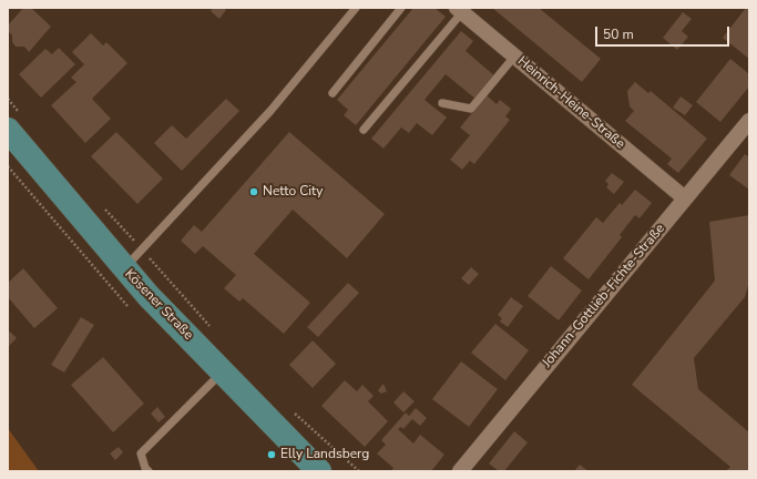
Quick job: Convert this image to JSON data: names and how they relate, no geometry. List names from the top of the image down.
{
  "streets": {
    "main road": ["Kösener Straße"],
    "street": ["Heinrich-Heine-Straße", "Johann-Gottlieb-Fichte-Straße"]
  },
  "crossings": [
    ["Heinrich-Heine-Straße", "Johann-Gottlieb-Fichte-Straße"]
  ],
  "places": ["Netto City", "Elly Landsberg"],
  "scale_bar": "50 m"
}
